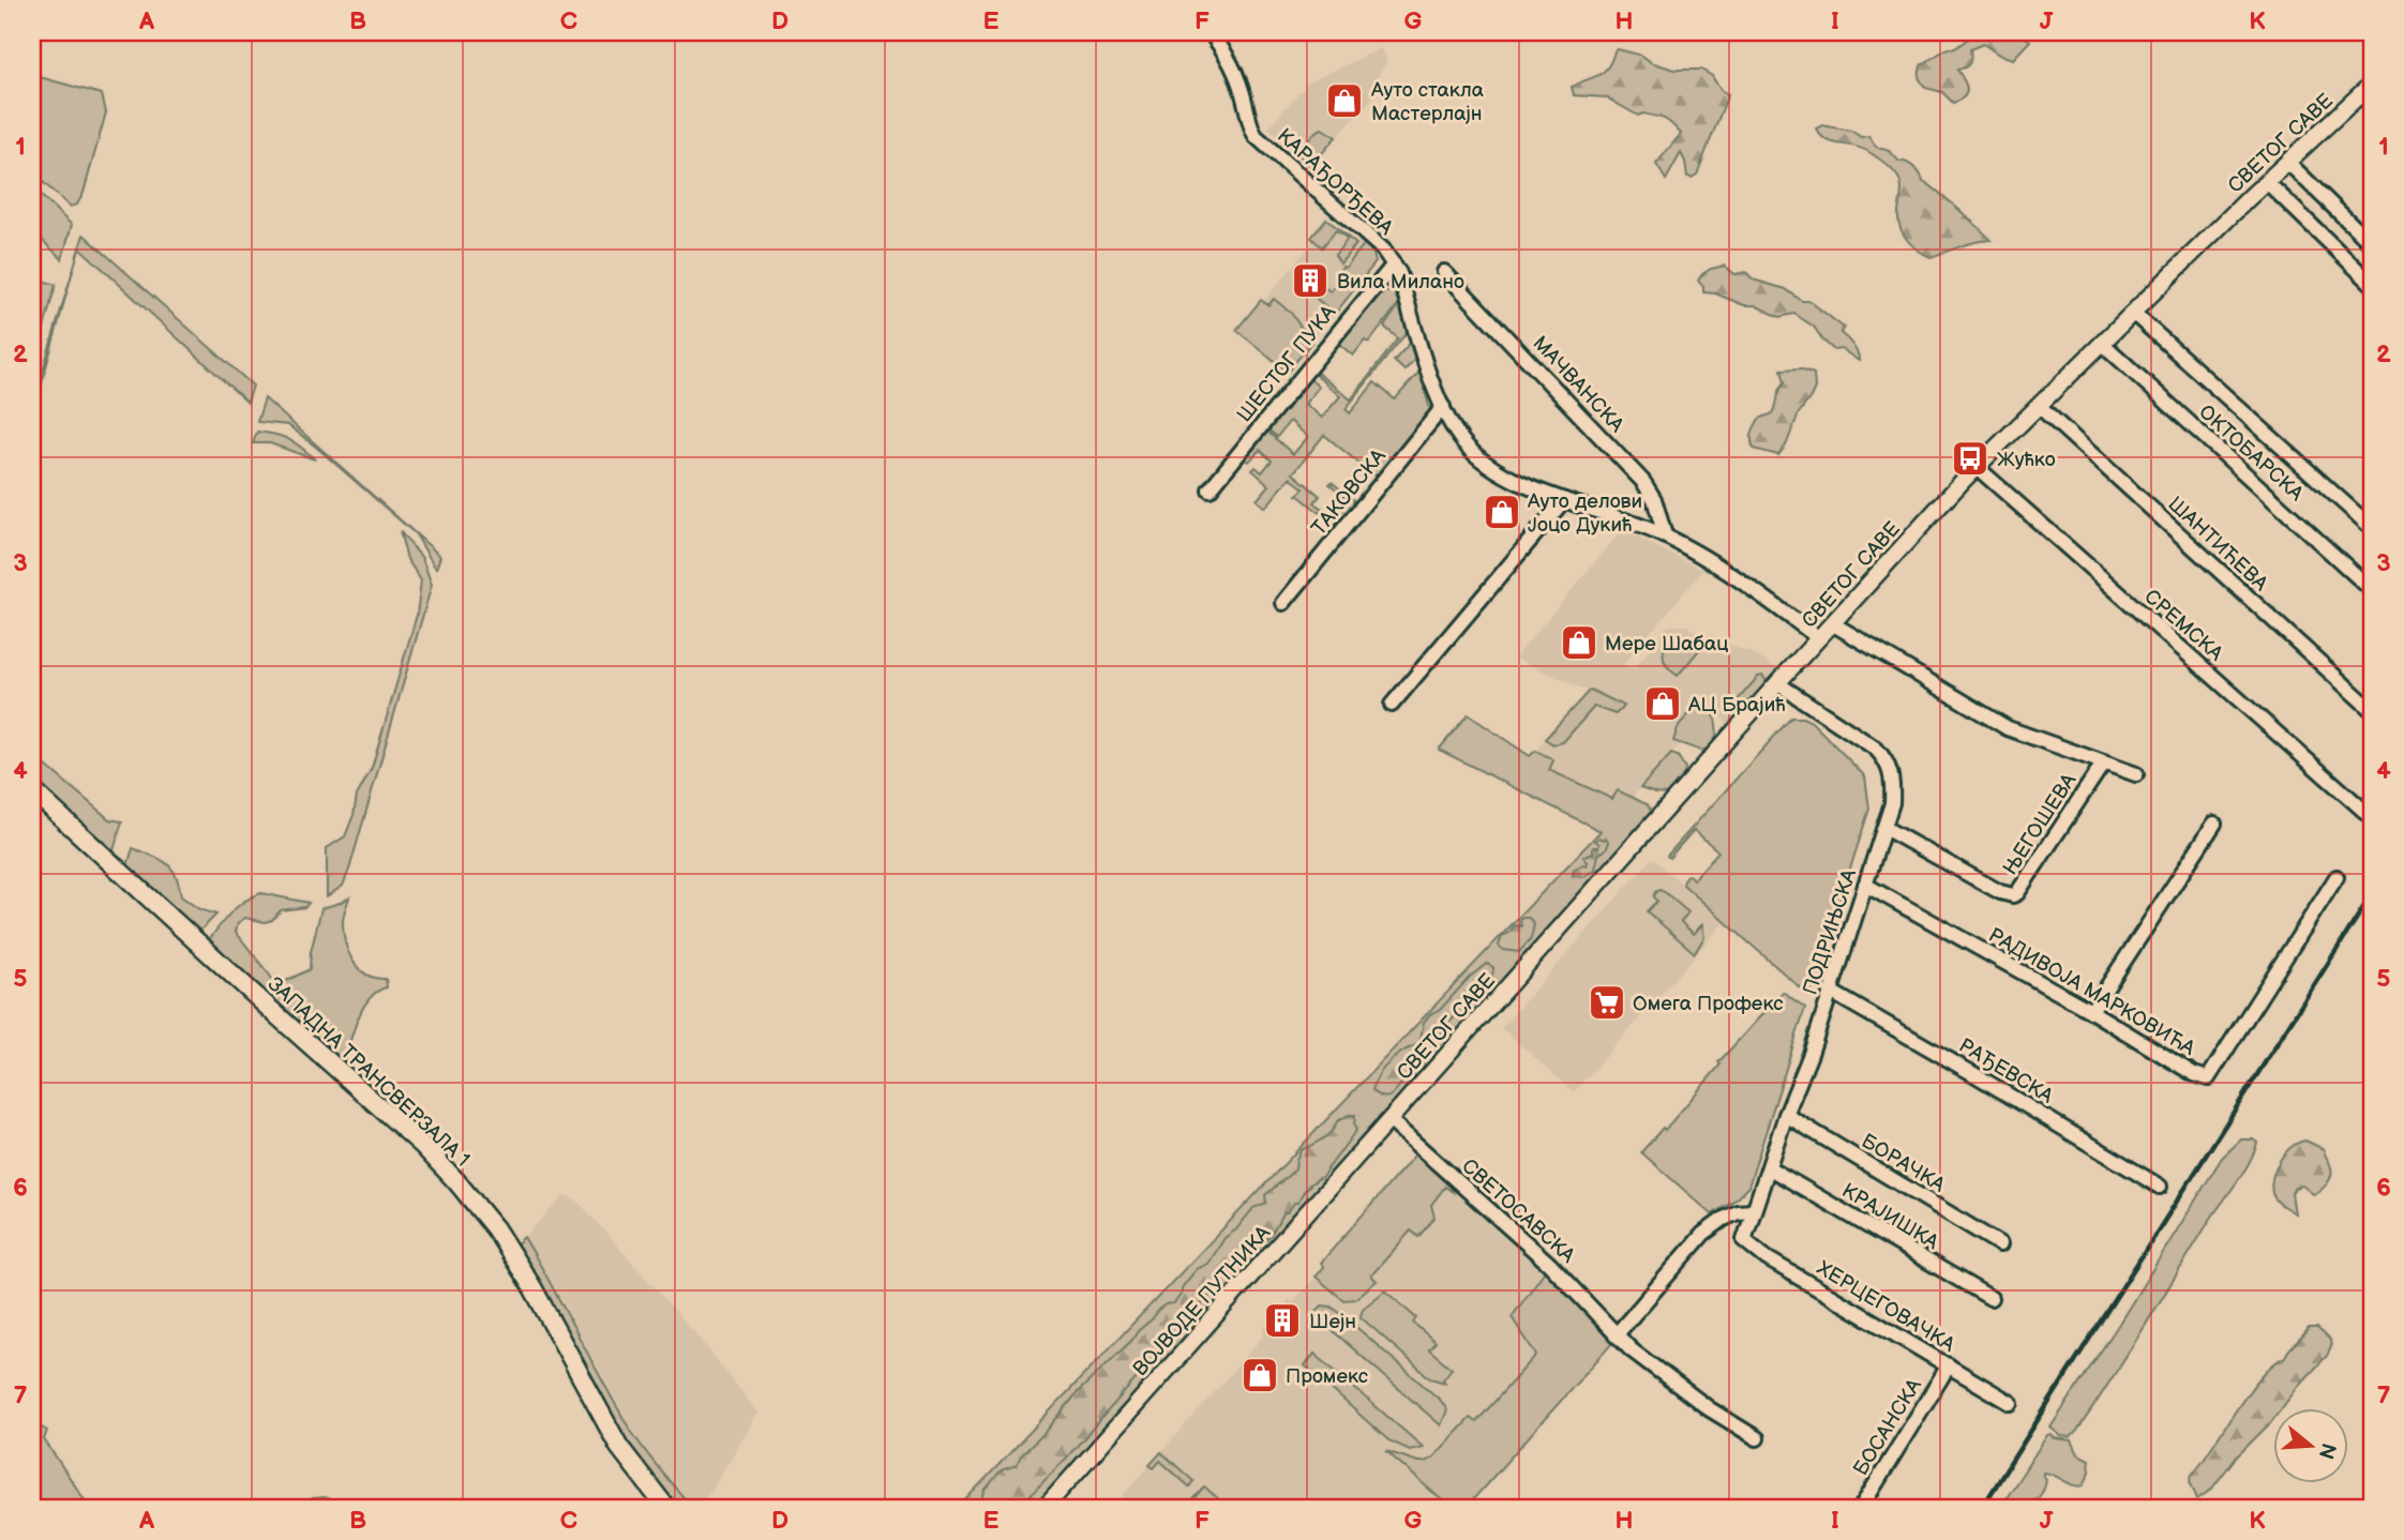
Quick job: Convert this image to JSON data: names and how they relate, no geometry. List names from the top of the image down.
{
  "streets": {
    "main road": ["ЗАПАДНА ТРАНСВЕРЗАЛА 1"],
    "street": [
      "СВЕТОГ САВЕ",
      "КАРАЂОРЂЕВА",
      "ШЕСТОГ ПУКА",
      "МАЧВАНСКА",
      "ОКТОБАРСКА",
      "ТАКОВСКА",
      "ШАНТИЋЕВА",
      "СРЕМСКА",
      "ЊЕГОШЕВА",
      "ПОДРИЊСКА",
      "РАДИВОЈА МАРКОВИЋА",
      "РАЂЕВСКА",
      "БОРАЧКА",
      "СВЕТОСАВСКА",
      "КРАЈИШКА",
      "ВОЈВОДЕ ПУТНИКА",
      "ХЕРЦЕГОВАЧКА",
      "БОСАНСКА"
    ]
  },
  "crossings": [
    ["СВЕТОГ САВЕ", "КАРАЂОРЂЕВА"],
    ["СВЕТОГ САВЕ", "ОКТОБАРСКА"],
    ["СВЕТОГ САВЕ", "ШАНТИЋЕВА"],
    ["СВЕТОГ САВЕ", "СРЕМСКА"],
    ["СВЕТОГ САВЕ", "ЊЕГОШЕВА"],
    ["СВЕТОГ САВЕ", "ПОДРИЊСКА"],
    ["СВЕТОГ САВЕ", "СВЕТОСАВСКА"],
    ["СВЕТОГ САВЕ", "ВОЈВОДЕ ПУТНИКА"],
    ["КАРАЂОРЂЕВА", "ШЕСТОГ ПУКА"],
    ["КАРАЂОРЂЕВА", "МАЧВАНСКА"],
    ["КАРАЂОРЂЕВА", "ТАКОВСКА"],
    ["ЊЕГОШЕВА", "ПОДРИЊСКА"],
    ["ПОДРИЊСКА", "РАДИВОЈА МАРКОВИЋА"],
    ["ПОДРИЊСКА", "РАЂЕВСКА"],
    ["ПОДРИЊСКА", "БОРАЧКА"],
    ["ПОДРИЊСКА", "КРАЈИШКА"],
    ["ПОДРИЊСКА", "ХЕРЦЕГОВАЧКА"],
    ["СВЕТОСАВСКА", "ВОЈВОДЕ ПУТНИКА"],
    ["ХЕРЦЕГОВАЧКА", "БОСАНСКА"]
  ],
  "places": {
    "shop": [
      "Ауто стакла Мастерлајн",
      "Ауто делови Јоцо Дукић",
      "Мере Шабац",
      "АЦ Брајић",
      "Промекс"
    ],
    "building": ["Вила Милано", "Шејн"],
    "bus stop": ["Жућко"],
    "supermarket": ["Омега Профекс"]
  },
  "north": "right",
  "grid": {
    "columns": [
      "A",
      "B",
      "C",
      "D",
      "E",
      "F",
      "G",
      "H",
      "I",
      "J",
      "K"
    ],
    "rows": [
      "1",
      "2",
      "3",
      "4",
      "5",
      "6",
      "7"
    ]
  }
}
